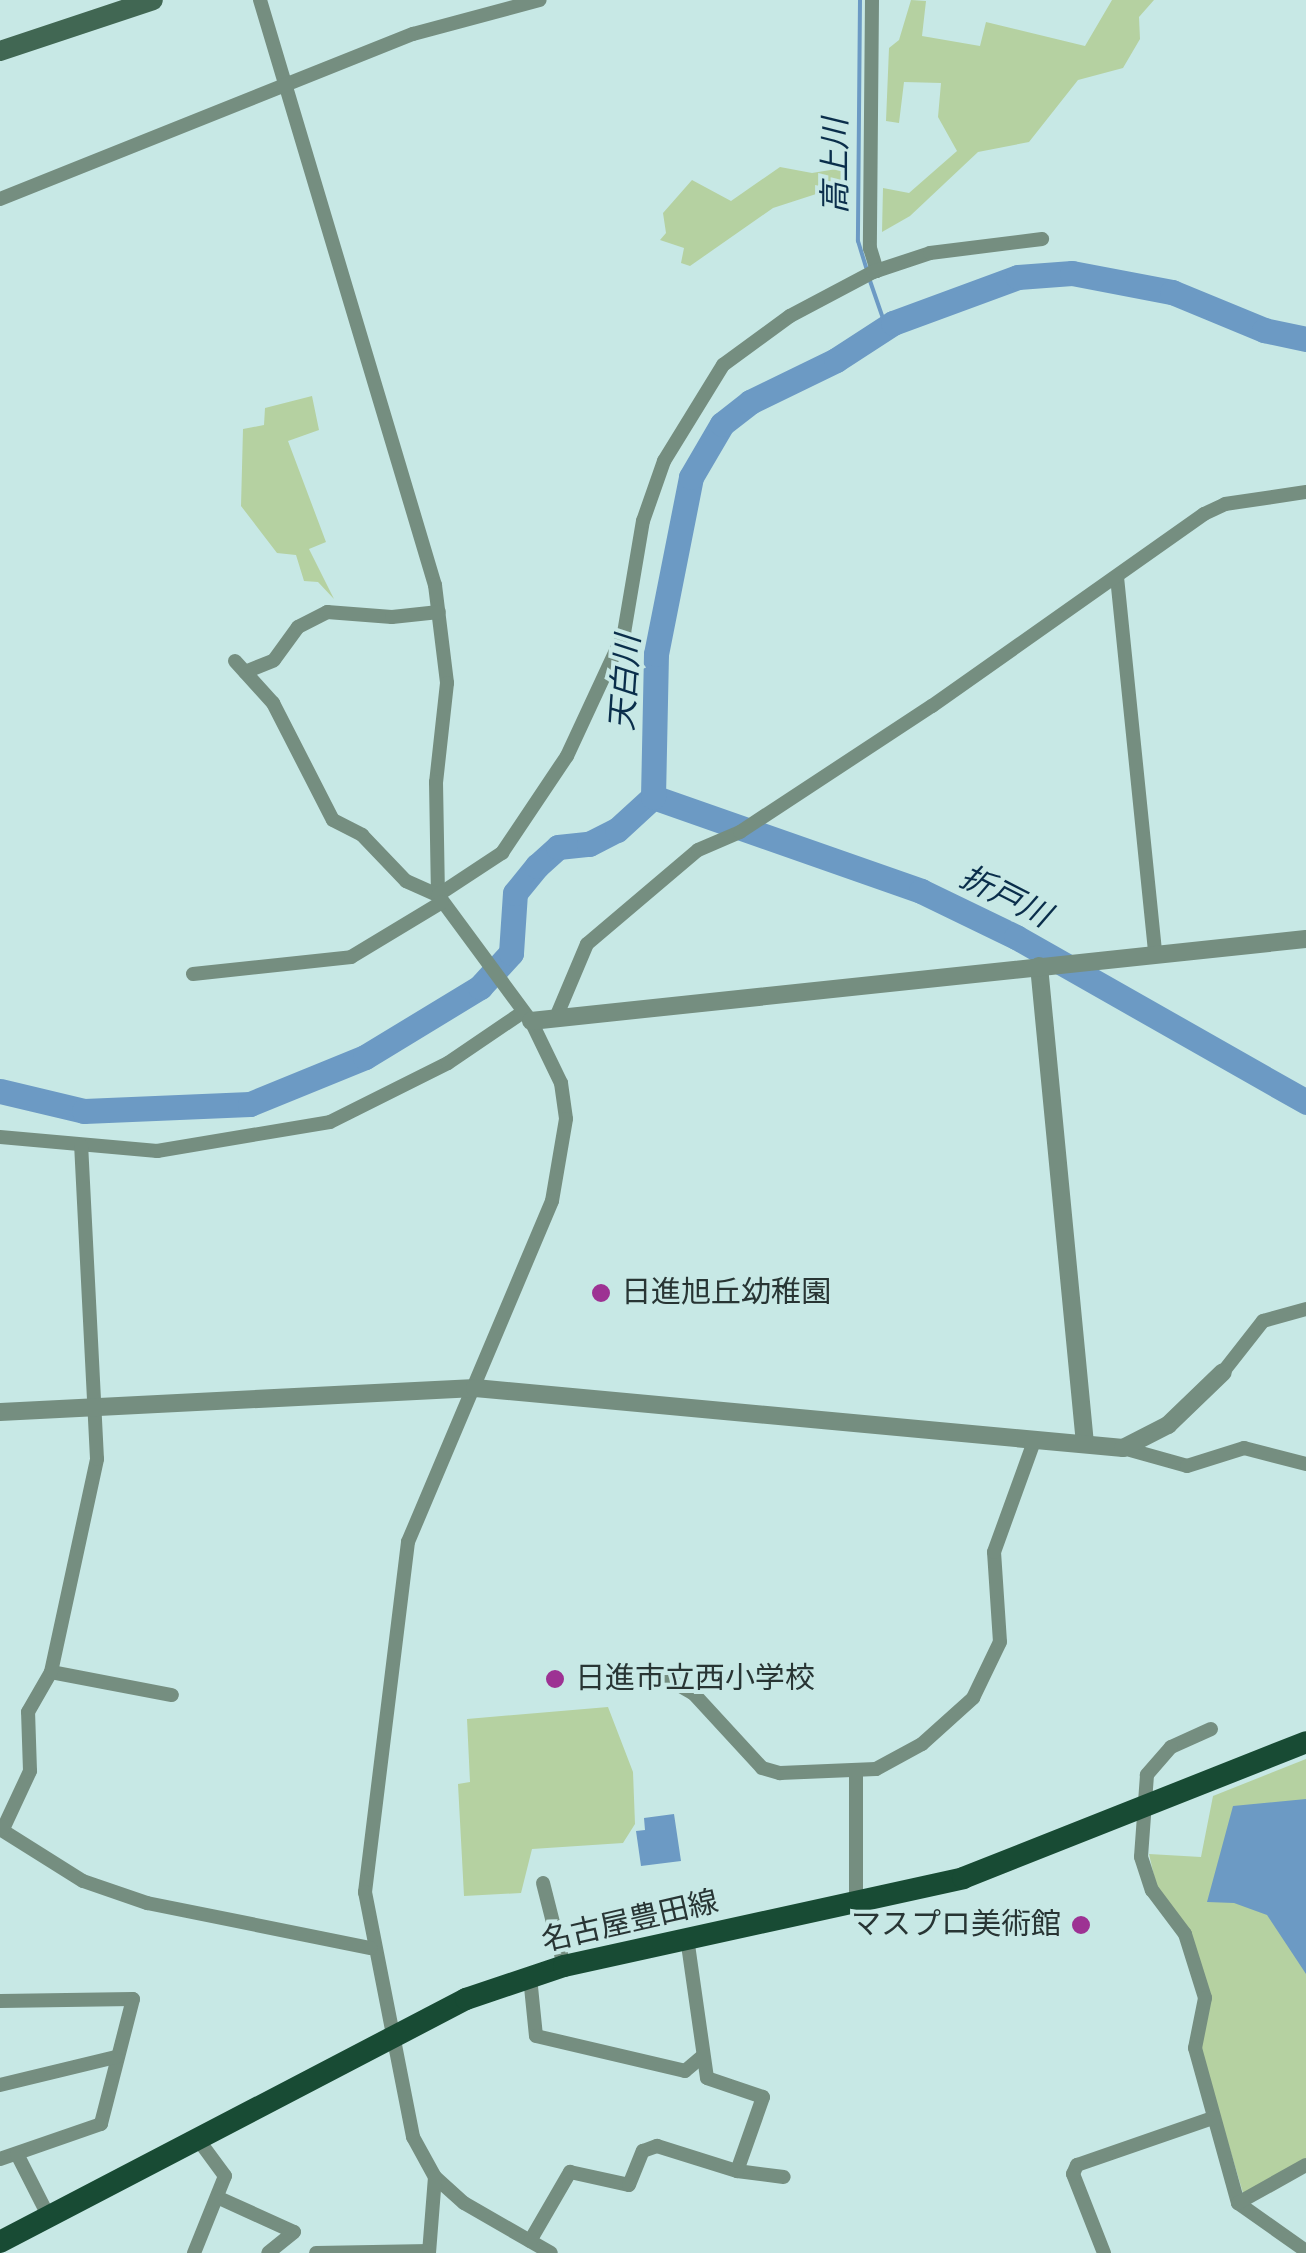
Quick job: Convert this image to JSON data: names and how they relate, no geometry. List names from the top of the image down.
{
  "streets": {
    "main road": ["名古屋豊田線"]
  },
  "water": ["高上川", "天白川", "折戸川"],
  "places": ["日進旭丘幼稚園", "日進市立西小学校", "マスプロ美術館"]
}
